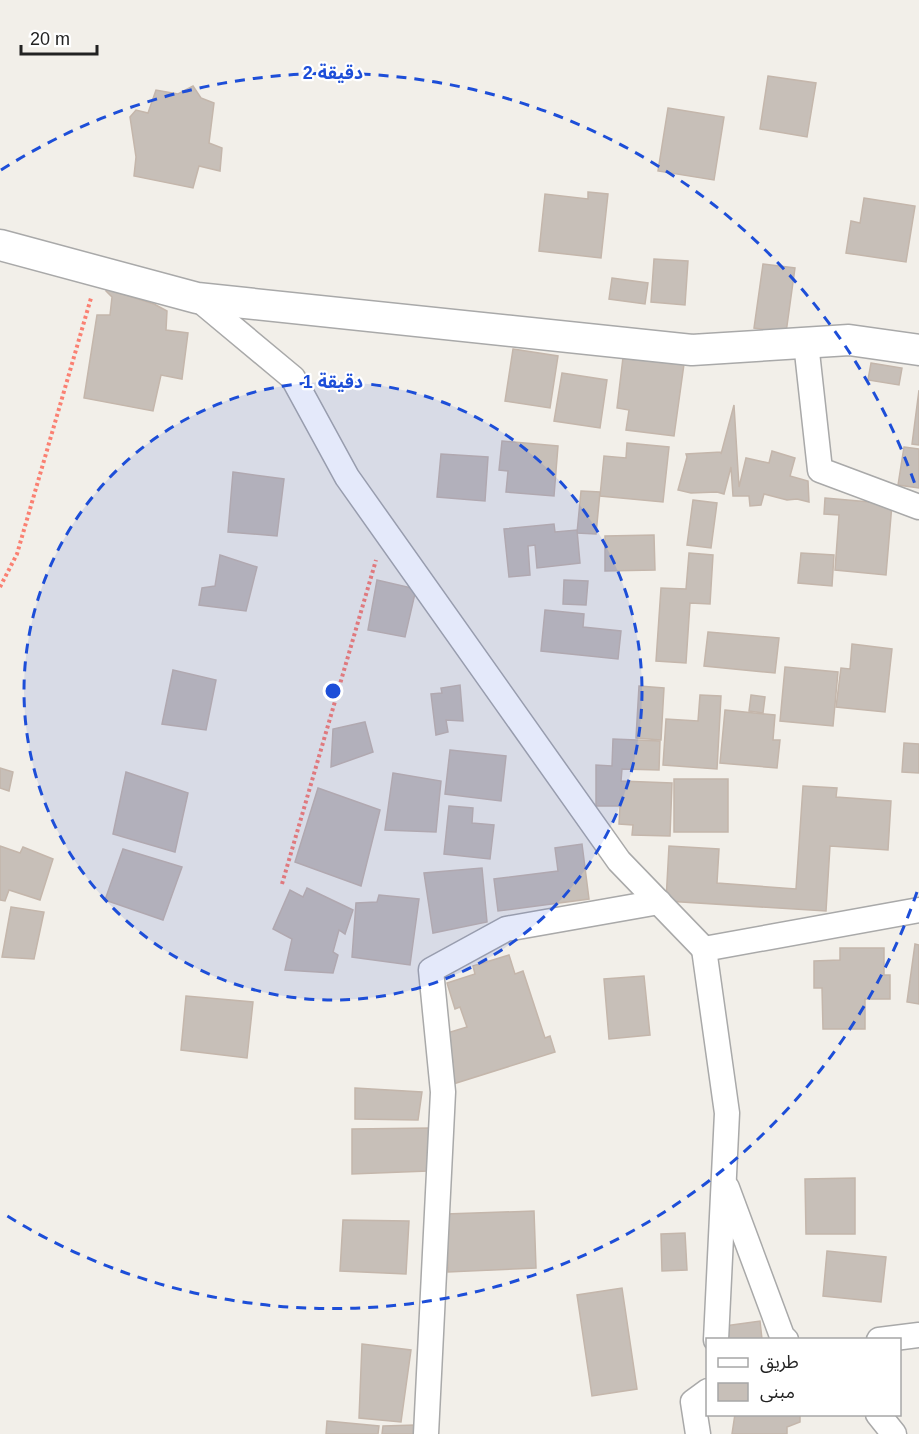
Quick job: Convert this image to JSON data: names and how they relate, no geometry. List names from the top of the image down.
{
  "legend": ["طريق", "مبنى"],
  "scale_bar": "20 m",
  "rings": ["2 دقيقة", "1 دقيقة"]
}
